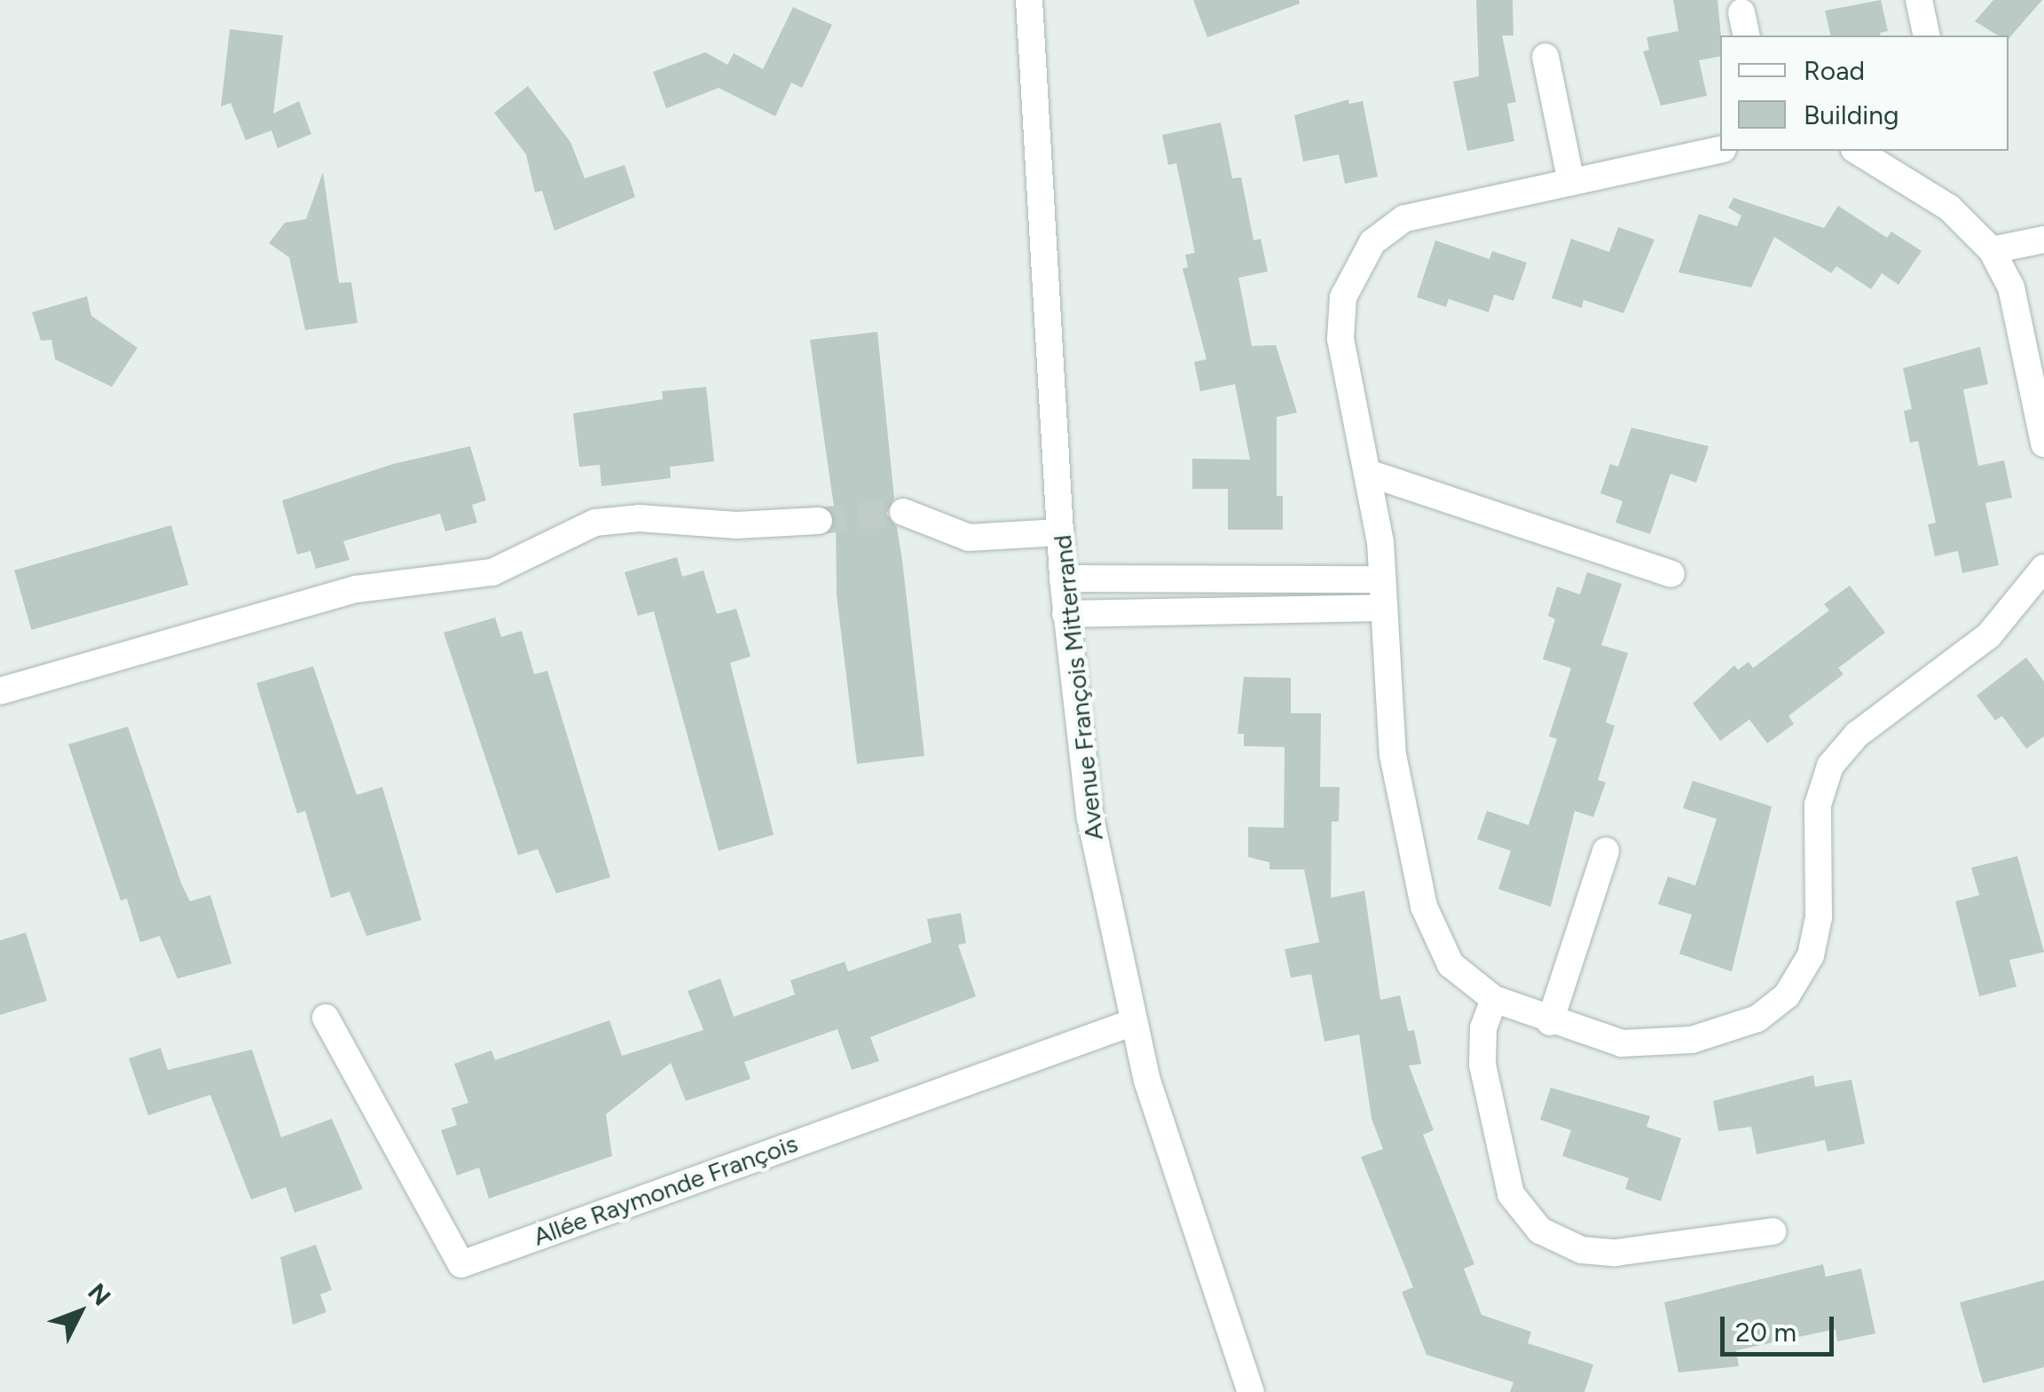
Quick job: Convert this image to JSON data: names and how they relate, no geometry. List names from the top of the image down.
{
  "streets": {
    "street": ["Avenue François Mitterrand", "Allée Raymonde François"]
  },
  "crossings": [
    ["Avenue François Mitterrand", "Allée Raymonde François"]
  ],
  "legend": ["Road", "Building"],
  "scale_bar": "20 m",
  "north": "top right"
}
